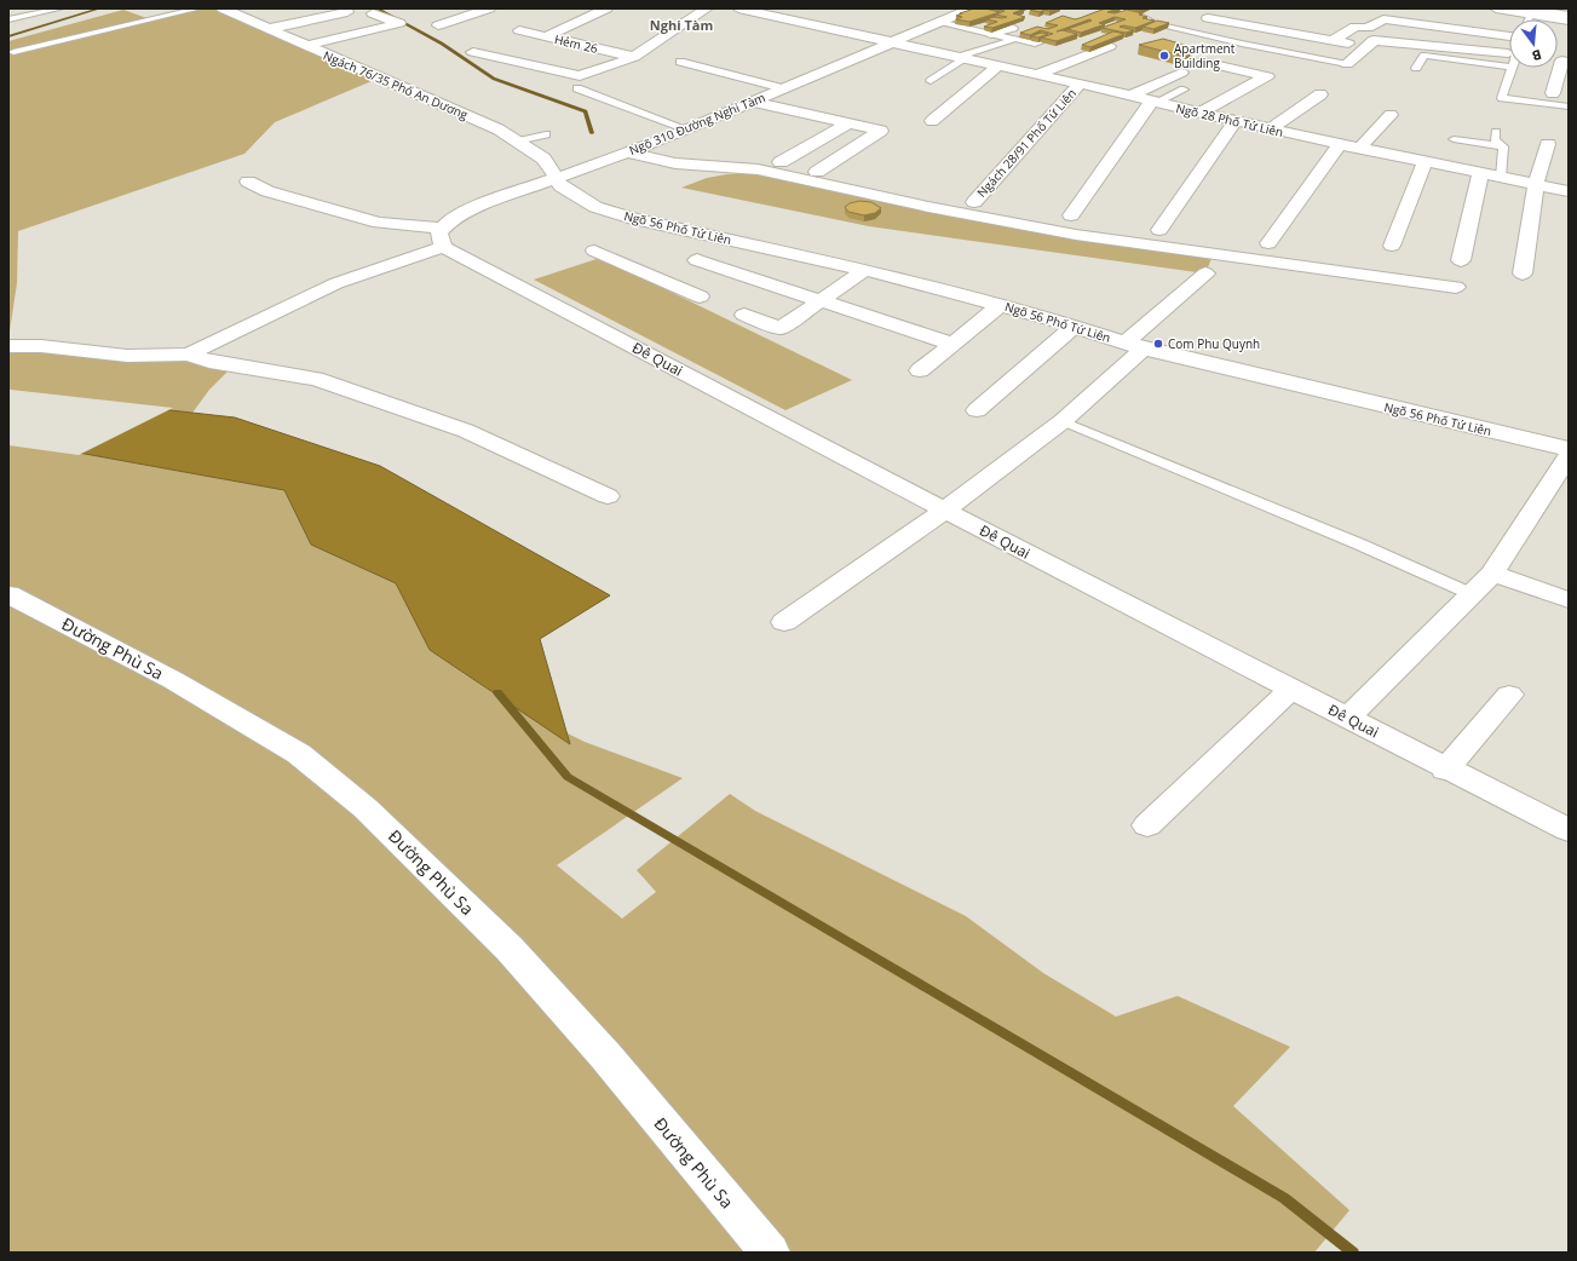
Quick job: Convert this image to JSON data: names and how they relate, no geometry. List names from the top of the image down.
{
  "streets": {
    "street": [
      "Hẻm 26",
      "Ngách 76/35 Phố An Dương",
      "Ngõ 28 Phố Tứ Liên",
      "Ngõ 310 Đường Nghi Tàm",
      "Ngách 28/91 Phố Tứ Liên",
      "Ngõ 56 Phố Tứ Liên",
      "Đê Quai",
      "Đường Phù Sa"
    ]
  },
  "crossings": [
    ["Ngách 76/35 Phố An Dương", "Ngõ 310 Đường Nghi Tàm"],
    ["Ngách 76/35 Phố An Dương", "Ngõ 56 Phố Tứ Liên"],
    ["Ngõ 28 Phố Tứ Liên", "Ngõ 310 Đường Nghi Tàm"],
    ["Ngõ 28 Phố Tứ Liên", "Ngách 28/91 Phố Tứ Liên"],
    ["Ngõ 310 Đường Nghi Tàm", "Ngõ 56 Phố Tứ Liên"],
    ["Ngõ 310 Đường Nghi Tàm", "Đê Quai"]
  ],
  "districts": ["Nghi Tàm"],
  "places": ["Apartment Building", "Com Phu Quynh"],
  "north": "bottom"
}
